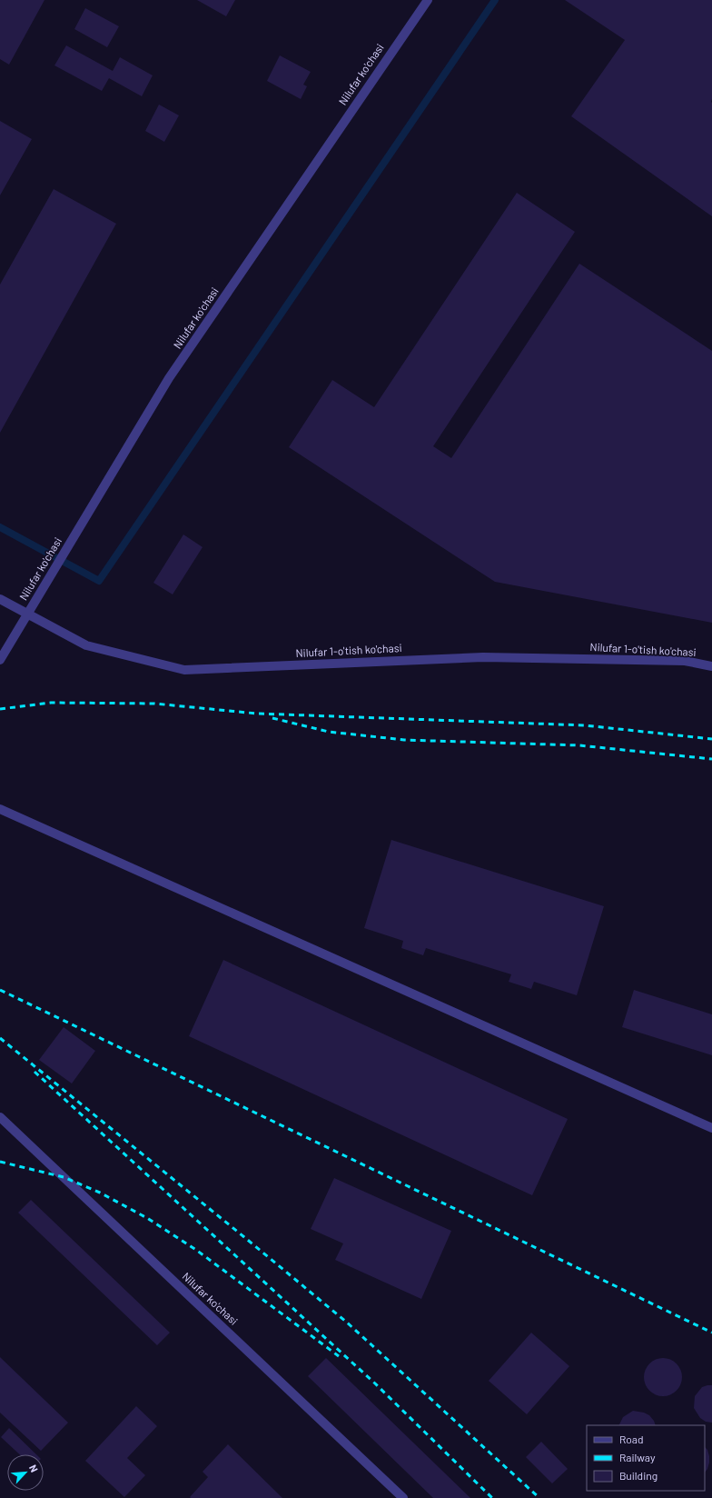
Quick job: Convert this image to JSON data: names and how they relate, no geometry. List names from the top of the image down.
{
  "streets": {
    "street": ["Nilufar ko'chasi", "Nilufar 1-o'tish ko'chasi"]
  },
  "crossings": [
    ["Nilufar ko'chasi", "Nilufar 1-o'tish ko'chasi"]
  ],
  "legend": ["Road", "Railway", "Building"],
  "north": "top right"
}
